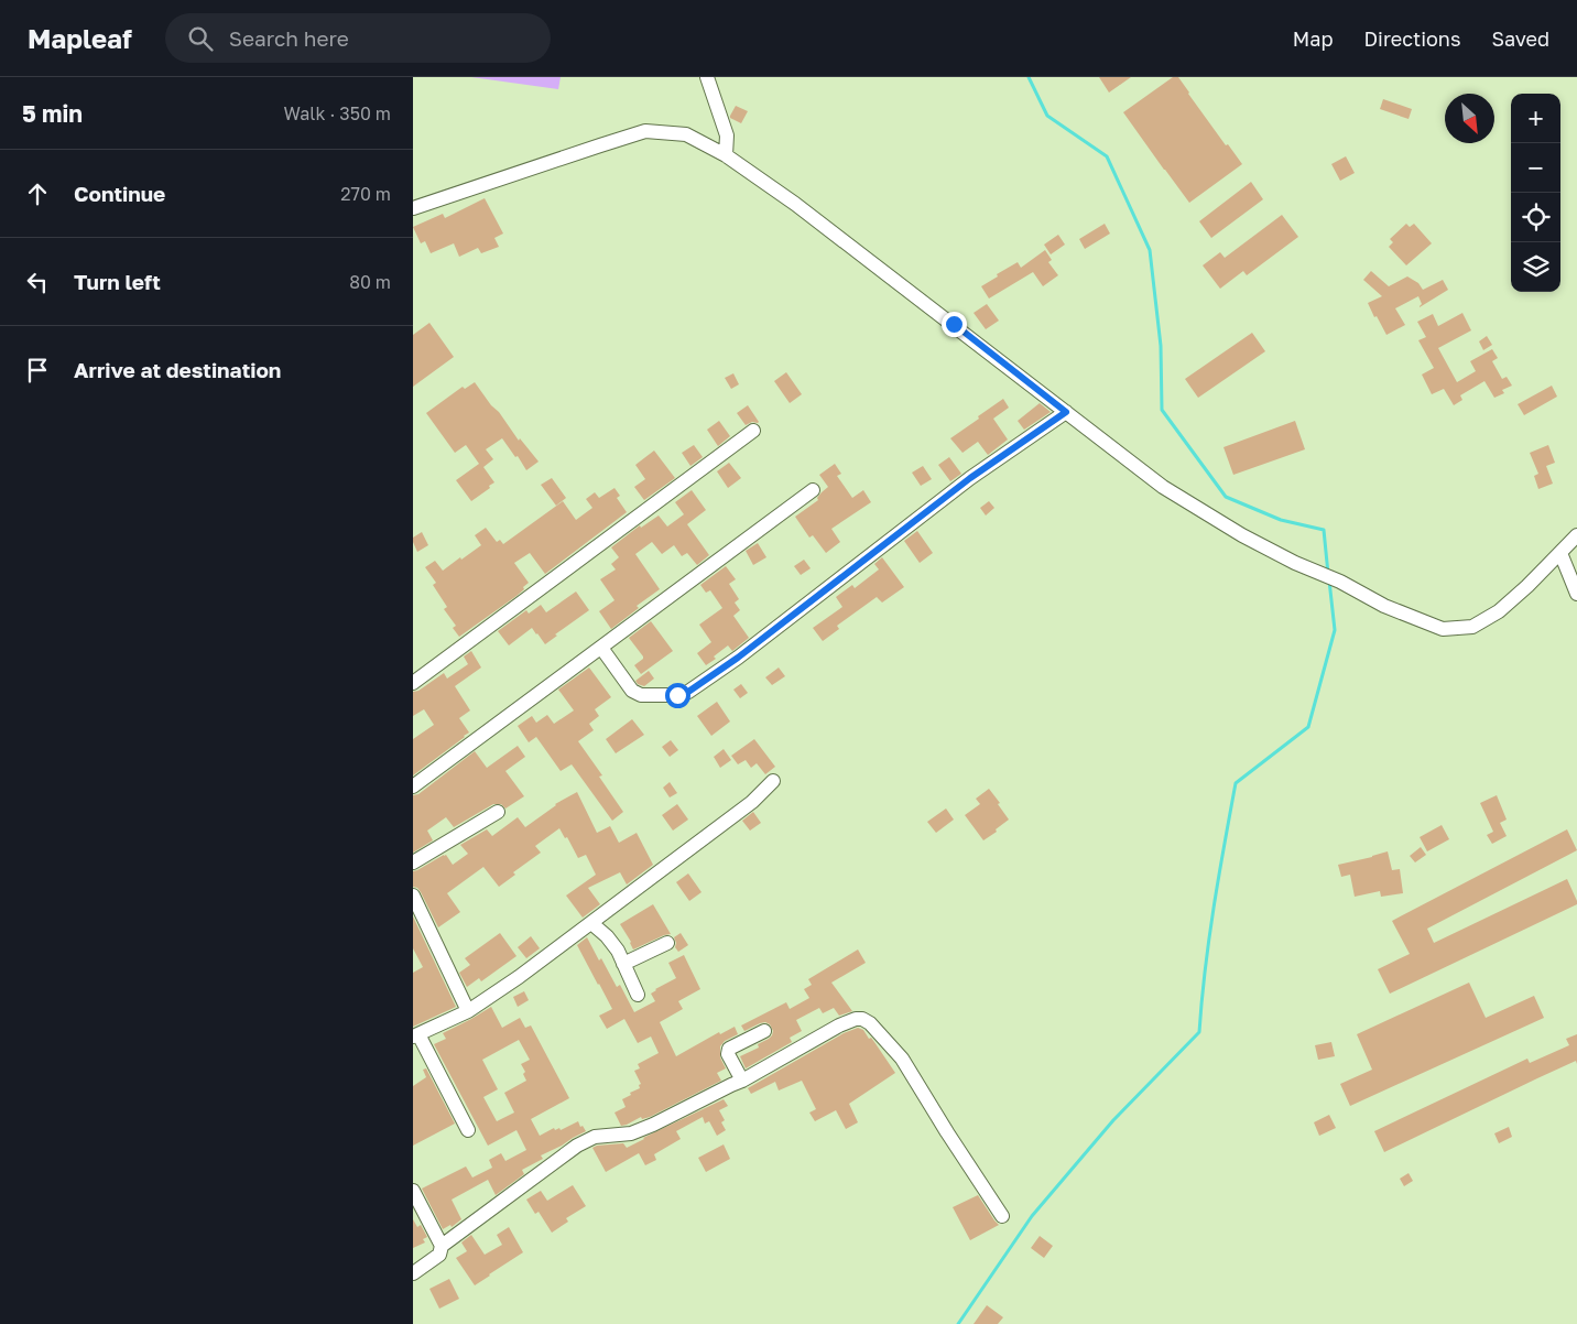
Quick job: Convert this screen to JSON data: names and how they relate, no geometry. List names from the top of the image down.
{
  "north": "bottom right",
  "page": {
    "header": "Mapleaf",
    "search": "Search here",
    "nav": ["Map", "Directions", "Saved"],
    "heading": ["5 min", "Walk · 350 m"],
    "map_buttons": ["+", "−"],
    "list": [
      ["Continue", "270 m"],
      ["Turn left", "80 m"],
      "Arrive at destination"
    ]
  }
}
